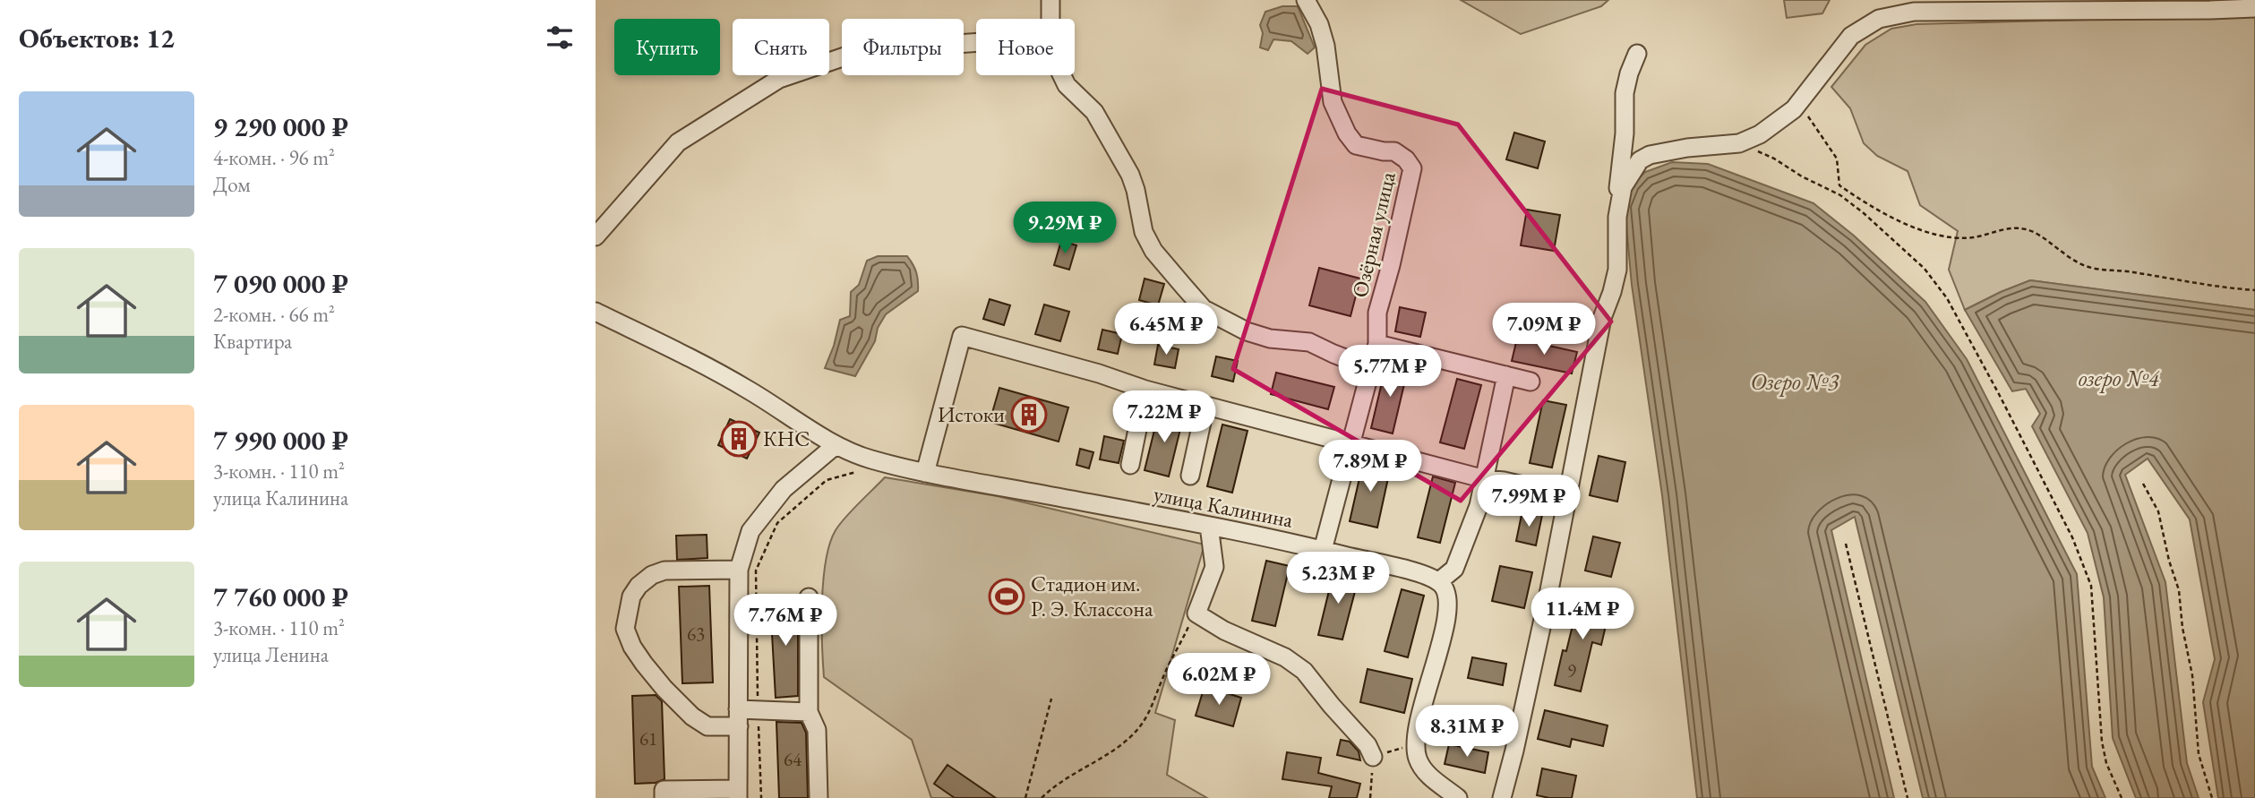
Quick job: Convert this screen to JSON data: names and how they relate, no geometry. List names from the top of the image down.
{
  "streets": {
    "street": ["Озёрная улица", "улица Калинина"]
  },
  "water": ["озеро №4", "Озеро №3"],
  "places": {
    "building": ["Истоки", "КНС"],
    "sports": ["Стадион им. Р. Э. Классона"]
  },
  "house_numbers": [
    "63",
    "9",
    "61",
    "64"
  ],
  "page": {
    "heading": "Объектов: 12",
    "chip": [
      "Купить",
      "Снять",
      "Фильтры",
      "Новое"
    ],
    "list": [
      {
        "name": "9 290 000 ₽",
        "note": "4-комн. · 96 m² · Дом"
      },
      {
        "name": "7 090 000 ₽",
        "note": "2-комн. · 66 m² · Квартира"
      },
      {
        "name": "7 990 000 ₽",
        "note": "3-комн. · 110 m² · улица Калинина"
      },
      {
        "name": "7 760 000 ₽",
        "note": "3-комн. · 110 m² · улица Ленина"
      }
    ],
    "price": [
      "9.29M ₽",
      "6.45M ₽",
      "7.09M ₽",
      "5.77M ₽",
      "7.22M ₽",
      "7.89M ₽",
      "7.99M ₽",
      "5.23M ₽",
      "11.4M ₽",
      "7.76M ₽",
      "6.02M ₽",
      "8.31M ₽"
    ]
  }
}
